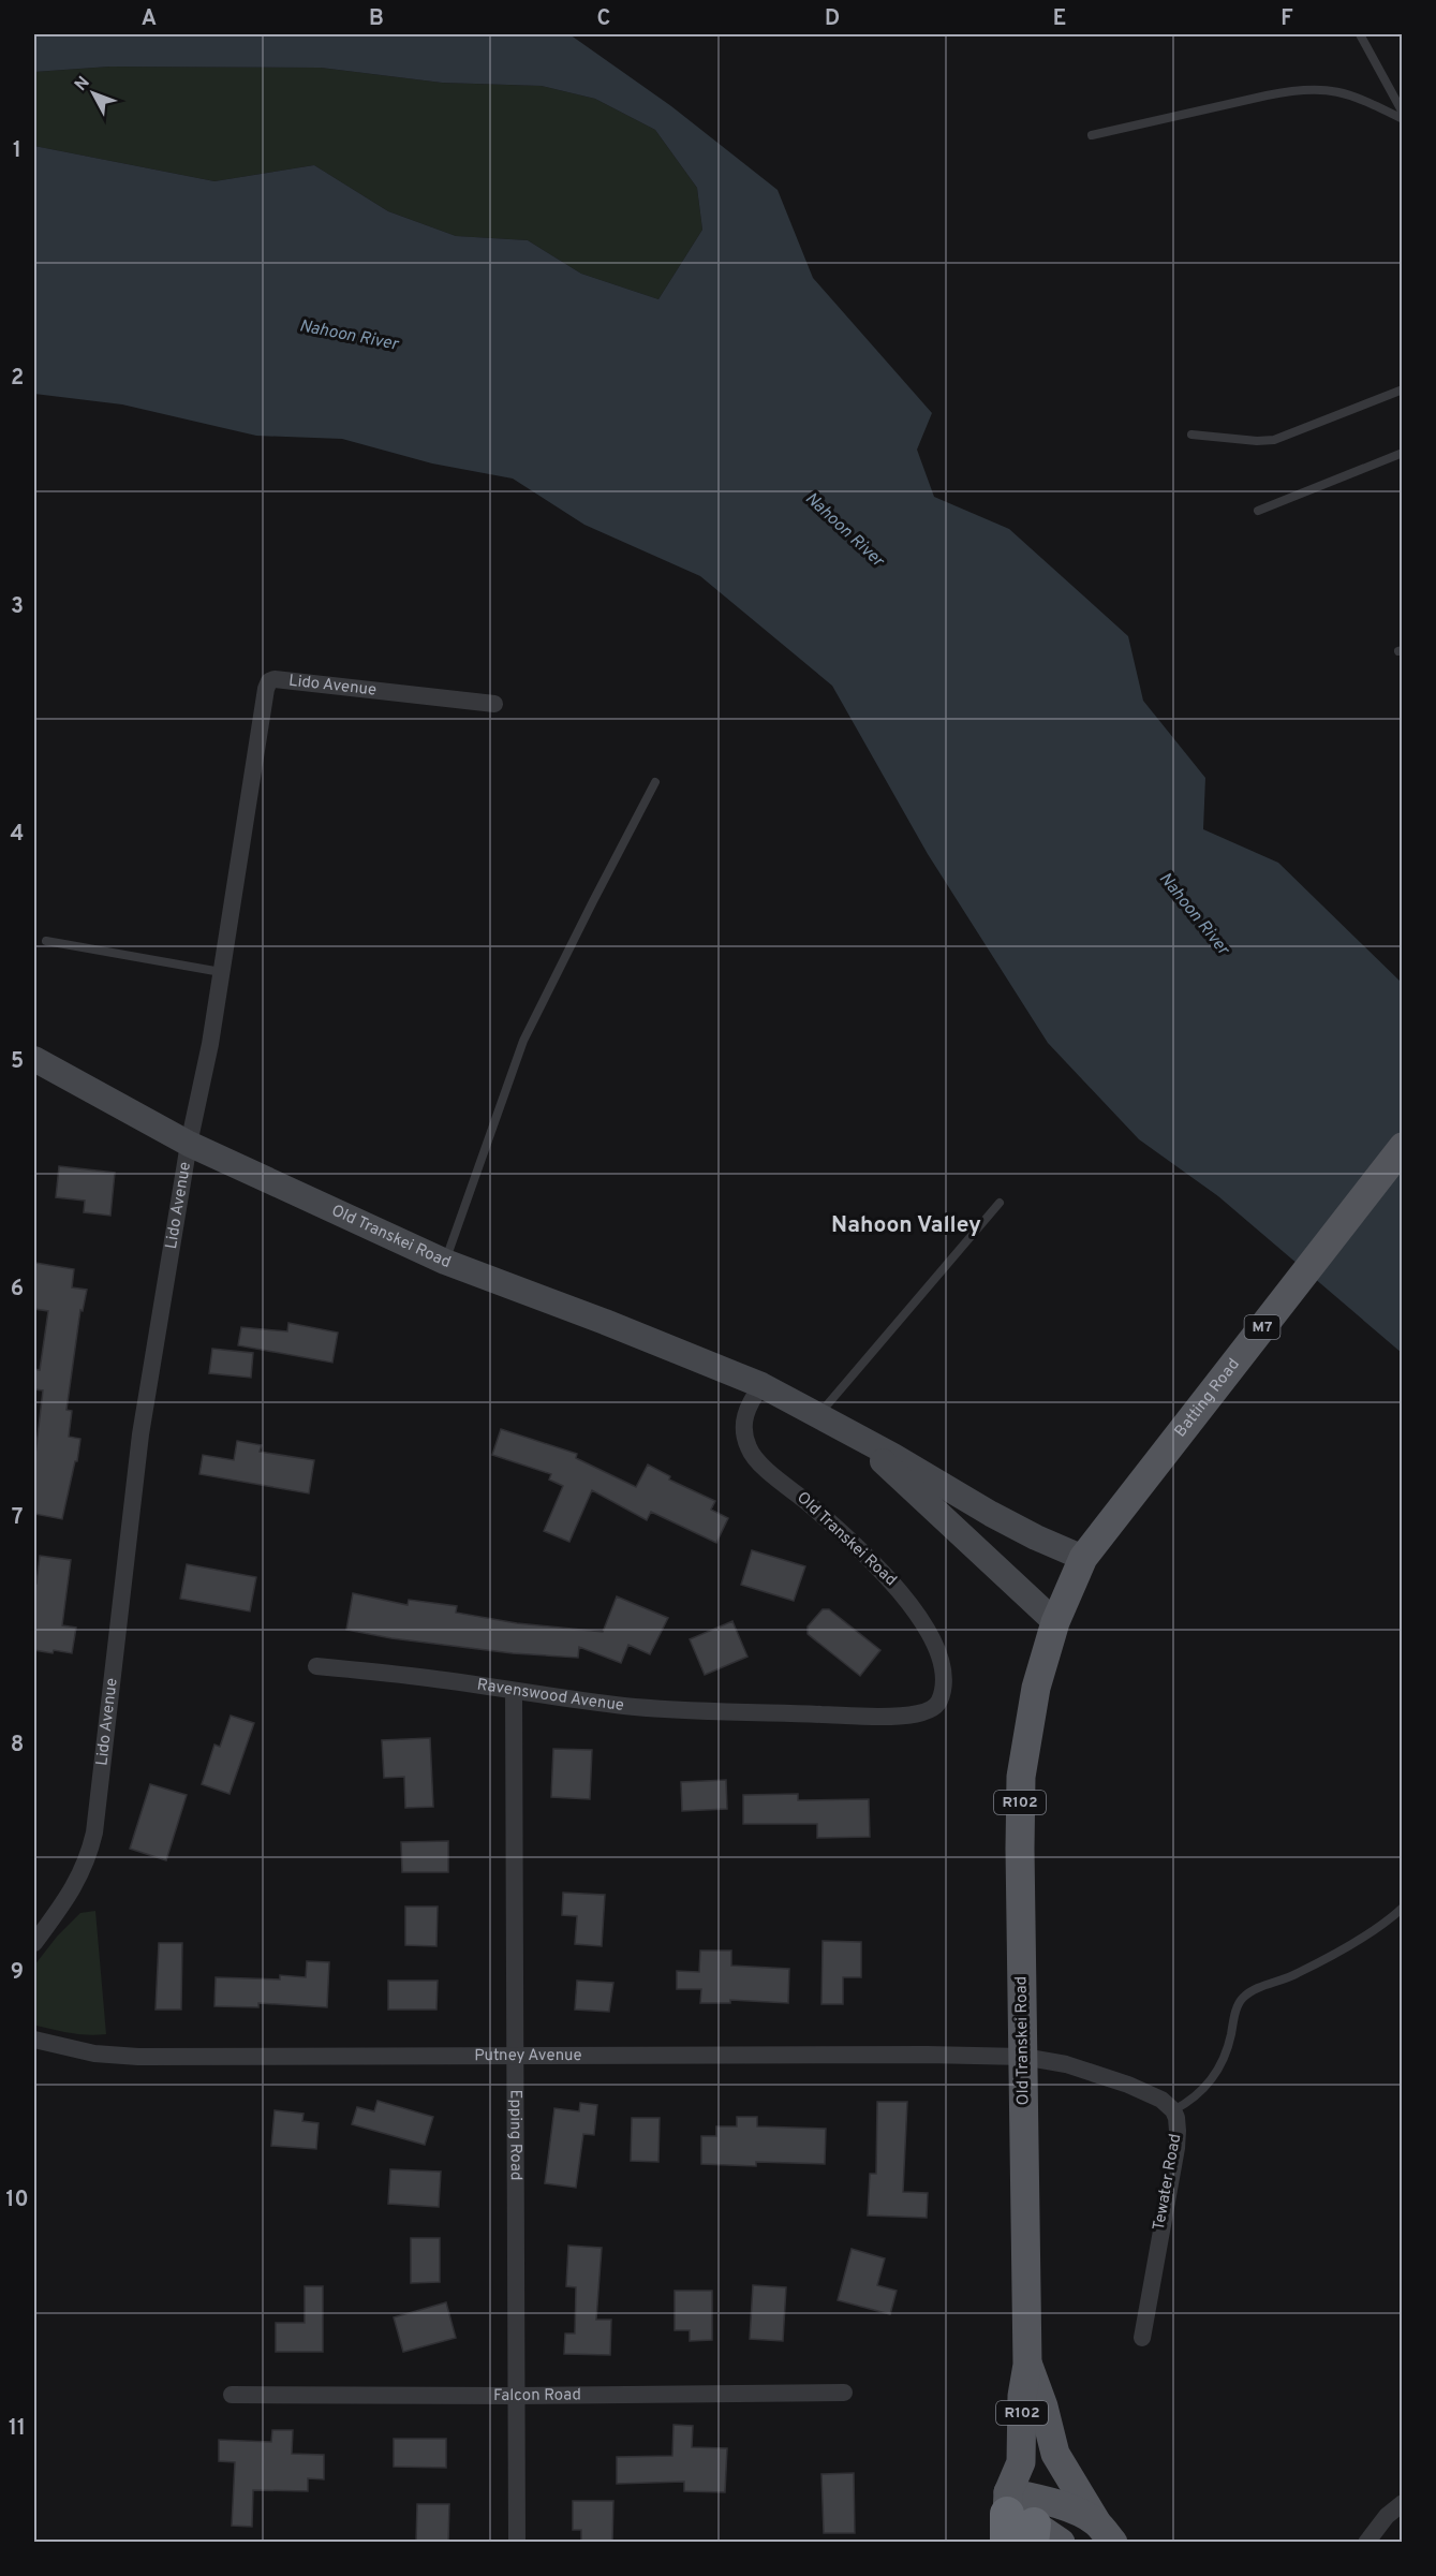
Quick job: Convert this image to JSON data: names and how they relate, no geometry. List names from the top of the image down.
{
  "streets": {
    "main road": [
      "Old Transkei Road",
      "M7",
      "Batting Road",
      "R102"
    ],
    "street": [
      "Lido Avenue",
      "Ravenswood Avenue",
      "Putney Avenue",
      "Epping Road",
      "Tewater Road",
      "Falcon Road"
    ]
  },
  "crossings": [
    ["Lido Avenue", "Old Transkei Road"],
    ["Old Transkei Road", "Batting Road"],
    ["Old Transkei Road", "Ravenswood Avenue"],
    ["Old Transkei Road", "Putney Avenue"],
    ["Old Transkei Road", "Tewater Road"],
    ["Ravenswood Avenue", "Epping Road"],
    ["Putney Avenue", "Epping Road"],
    ["Putney Avenue", "Tewater Road"],
    ["Epping Road", "Falcon Road"]
  ],
  "districts": ["Nahoon Valley"],
  "water": ["Nahoon River"],
  "north": "top left",
  "grid": {
    "columns": [
      "A",
      "B",
      "C",
      "D",
      "E",
      "F"
    ],
    "rows": [
      "1",
      "2",
      "3",
      "4",
      "5",
      "6",
      "7",
      "8",
      "9",
      "10",
      "11"
    ]
  }
}
